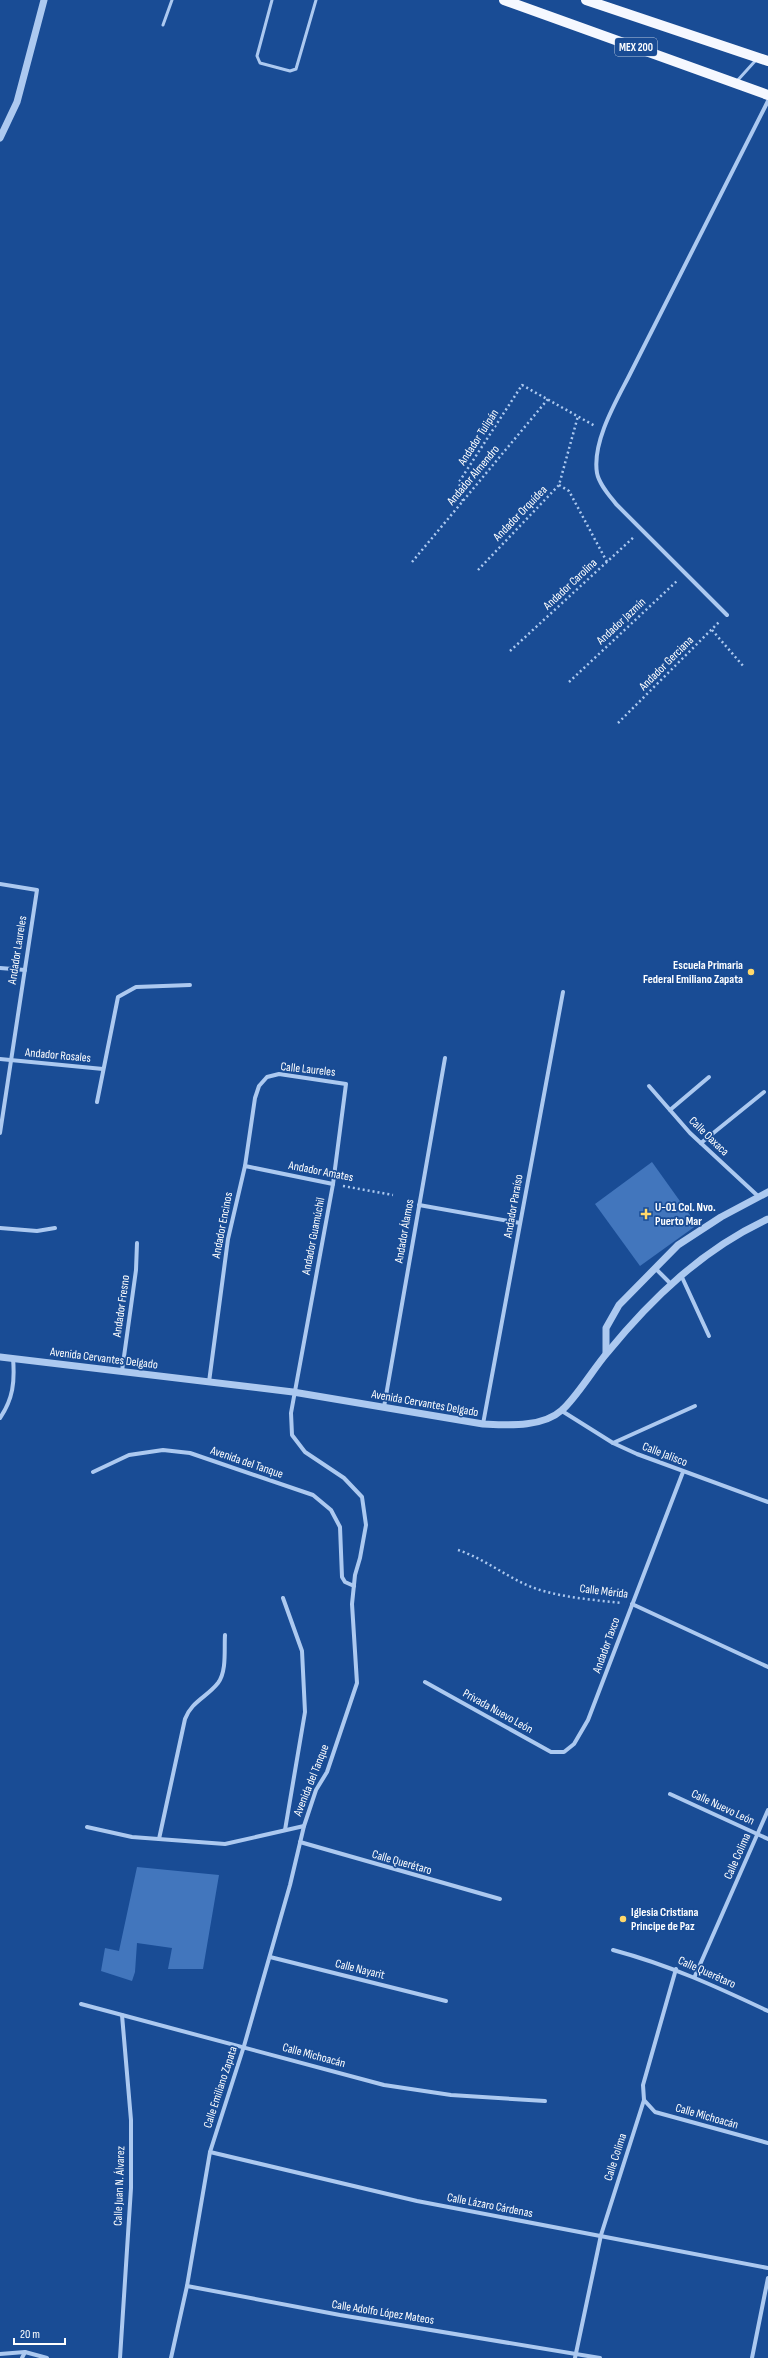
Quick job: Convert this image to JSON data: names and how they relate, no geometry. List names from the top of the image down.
{
  "streets": {
    "main road": ["MEX 200"],
    "street": [
      "Andador Laureles",
      "Andador Rosales",
      "Calle Laureles",
      "Calle Oaxaca",
      "Andador Amates",
      "Andador Paraíso",
      "Andador Encinos",
      "Andador Álamos",
      "Andador Guamúchil",
      "Andador Fresno",
      "Avenida Cervantes Delgado",
      "Calle Jalisco",
      "Avenida del Tanque",
      "Calle Mérida",
      "Andador Taxco",
      "Privada Nuevo León",
      "Calle Nuevo León",
      "Calle Colima",
      "Calle Querétaro",
      "Calle Nayarit",
      "Calle Michoacán",
      "Calle Emiliano Zapata",
      "Calle Juan N. Álvarez",
      "Calle Lázaro Cárdenas",
      "Calle Adolfo López Mateos"
    ],
    "path": [
      "Andador Tulipán",
      "Andador Almendro",
      "Andador Orquídea",
      "Andador Carolina",
      "Andador Jazmín",
      "Andador Gerciana"
    ]
  },
  "crossings": [
    ["Andador Tulipán", "Andador Almendro"],
    ["Andador Laureles", "Andador Rosales"],
    ["Calle Laureles", "Andador Encinos"],
    ["Calle Laureles", "Andador Guamúchil"],
    ["Andador Amates", "Andador Encinos"],
    ["Andador Amates", "Andador Guamúchil"],
    ["Andador Paraíso", "Avenida Cervantes Delgado"],
    ["Andador Encinos", "Avenida Cervantes Delgado"],
    ["Andador Álamos", "Avenida Cervantes Delgado"],
    ["Andador Guamúchil", "Avenida Cervantes Delgado"],
    ["Andador Guamúchil", "Avenida del Tanque"],
    ["Andador Fresno", "Avenida Cervantes Delgado"],
    ["Avenida Cervantes Delgado", "Calle Jalisco"],
    ["Avenida Cervantes Delgado", "Avenida del Tanque"],
    ["Calle Jalisco", "Andador Taxco"],
    ["Avenida del Tanque", "Calle Emiliano Zapata"],
    ["Calle Mérida", "Andador Taxco"],
    ["Andador Taxco", "Privada Nuevo León"],
    ["Calle Nuevo León", "Calle Colima"],
    ["Calle Colima", "Calle Querétaro"],
    ["Calle Colima", "Calle Michoacán"],
    ["Calle Colima", "Calle Lázaro Cárdenas"],
    ["Calle Colima", "Calle Adolfo López Mateos"],
    ["Calle Querétaro", "Calle Emiliano Zapata"],
    ["Calle Nayarit", "Calle Emiliano Zapata"],
    ["Calle Michoacán", "Calle Emiliano Zapata"],
    ["Calle Michoacán", "Calle Juan N. Álvarez"],
    ["Calle Emiliano Zapata", "Calle Lázaro Cárdenas"],
    ["Calle Emiliano Zapata", "Calle Adolfo López Mateos"]
  ],
  "places": {
    "other": ["Escuela Primaria Federal Emiliano Zapata", "Iglesia Cristiana Principe de Paz"],
    "health": ["U-01 Col. Nvo. Puerto Mar"]
  },
  "scale_bar": "20 m"
}
